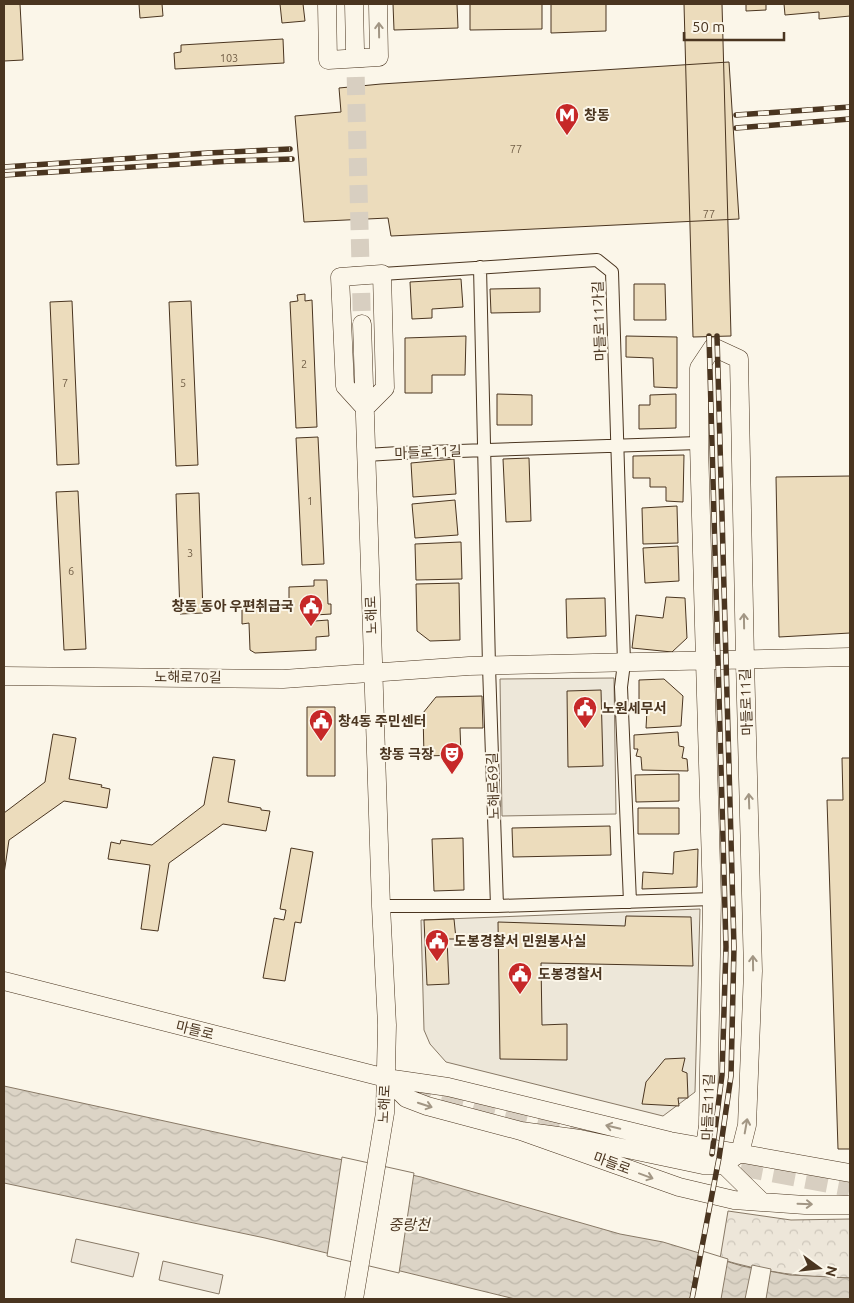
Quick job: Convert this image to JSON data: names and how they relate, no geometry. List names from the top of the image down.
{
  "streets": {
    "main road": [
      "마들로11길",
      "노해로",
      "노해로70길",
      "마들로"
    ],
    "street": ["마들로11가길", "노해로69길"]
  },
  "crossings": [
    ["마들로11가길", "마들로11길"],
    ["마들로11길", "노해로"],
    ["마들로11길", "노해로69길"],
    ["마들로11길", "마들로"],
    ["노해로", "노해로70길"],
    ["노해로", "마들로"]
  ],
  "water": ["중랑천"],
  "places": {
    "metro station": ["창동"],
    "public building": [
      "창동 동아 우편취급국",
      "노원세무서",
      "창4동 주민센터",
      "도봉경찰서 민원봉사실",
      "도봉경찰서"
    ],
    "theatre": ["창동 극장"]
  },
  "house_numbers": [
    "103",
    "77",
    "77",
    "2",
    "7",
    "5",
    "1",
    "3",
    "6"
  ],
  "scale_bar": "50 m",
  "north": "right"
}
